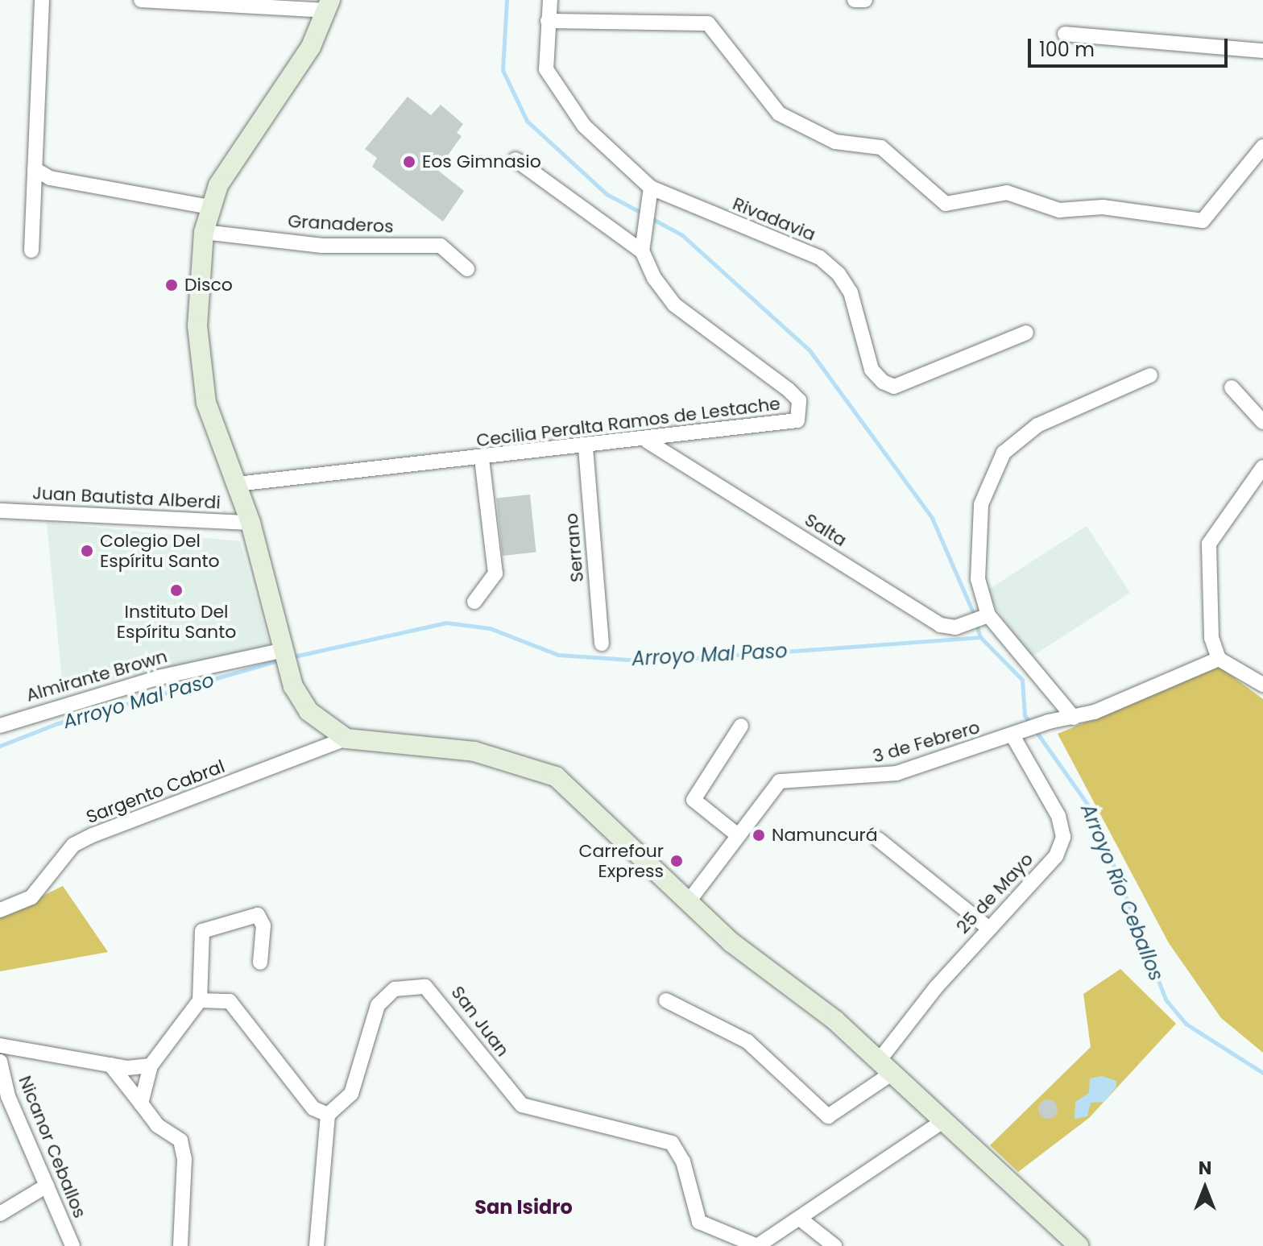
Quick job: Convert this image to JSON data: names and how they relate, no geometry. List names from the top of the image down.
{
  "streets": {
    "street": [
      "Rivadavia",
      "Granaderos",
      "Cecilia Peralta Ramos de Lestache",
      "Juan Bautista Alberdi",
      "Salta",
      "Serrano",
      "Almirante Brown",
      "3 de Febrero",
      "Sargento Cabral",
      "25 de Mayo",
      "San Juan",
      "Nicanor Ceballos"
    ]
  },
  "crossings": [
    ["Cecilia Peralta Ramos de Lestache", "Salta"],
    ["Cecilia Peralta Ramos de Lestache", "Serrano"],
    ["3 de Febrero", "25 de Mayo"]
  ],
  "districts": ["San Isidro"],
  "water": ["Arroyo Mal Paso", "Arroyo Río Ceballos"],
  "places": [
    "Eos Gimnasio",
    "Disco",
    "Colegio Del Espíritu Santo",
    "Instituto Del Espíritu Santo",
    "Namuncurá",
    "Carrefour Express"
  ],
  "scale_bar": "100 m",
  "north": "top"
}
